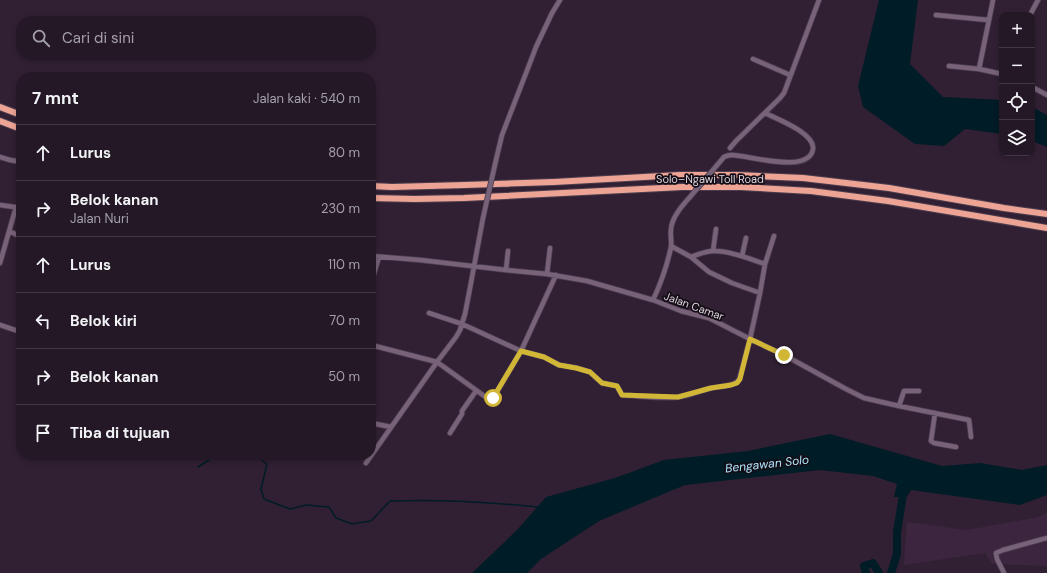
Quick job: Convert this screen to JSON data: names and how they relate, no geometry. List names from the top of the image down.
{
  "streets": {
    "highway": ["Solo–Ngawi Toll Road"],
    "street": ["Jalan Camar"]
  },
  "water": ["Bengawan Solo"],
  "page": {
    "map_buttons": ["+", "−"],
    "search": "Cari di sini",
    "heading": ["7 mnt", "Jalan kaki · 540 m"],
    "list": [
      ["Lurus", "80 m"],
      ["Belok kanan", "Jalan Nuri", "230 m"],
      ["Lurus", "110 m"],
      ["Belok kiri", "70 m"],
      ["Belok kanan", "50 m"],
      "Tiba di tujuan"
    ]
  }
}
